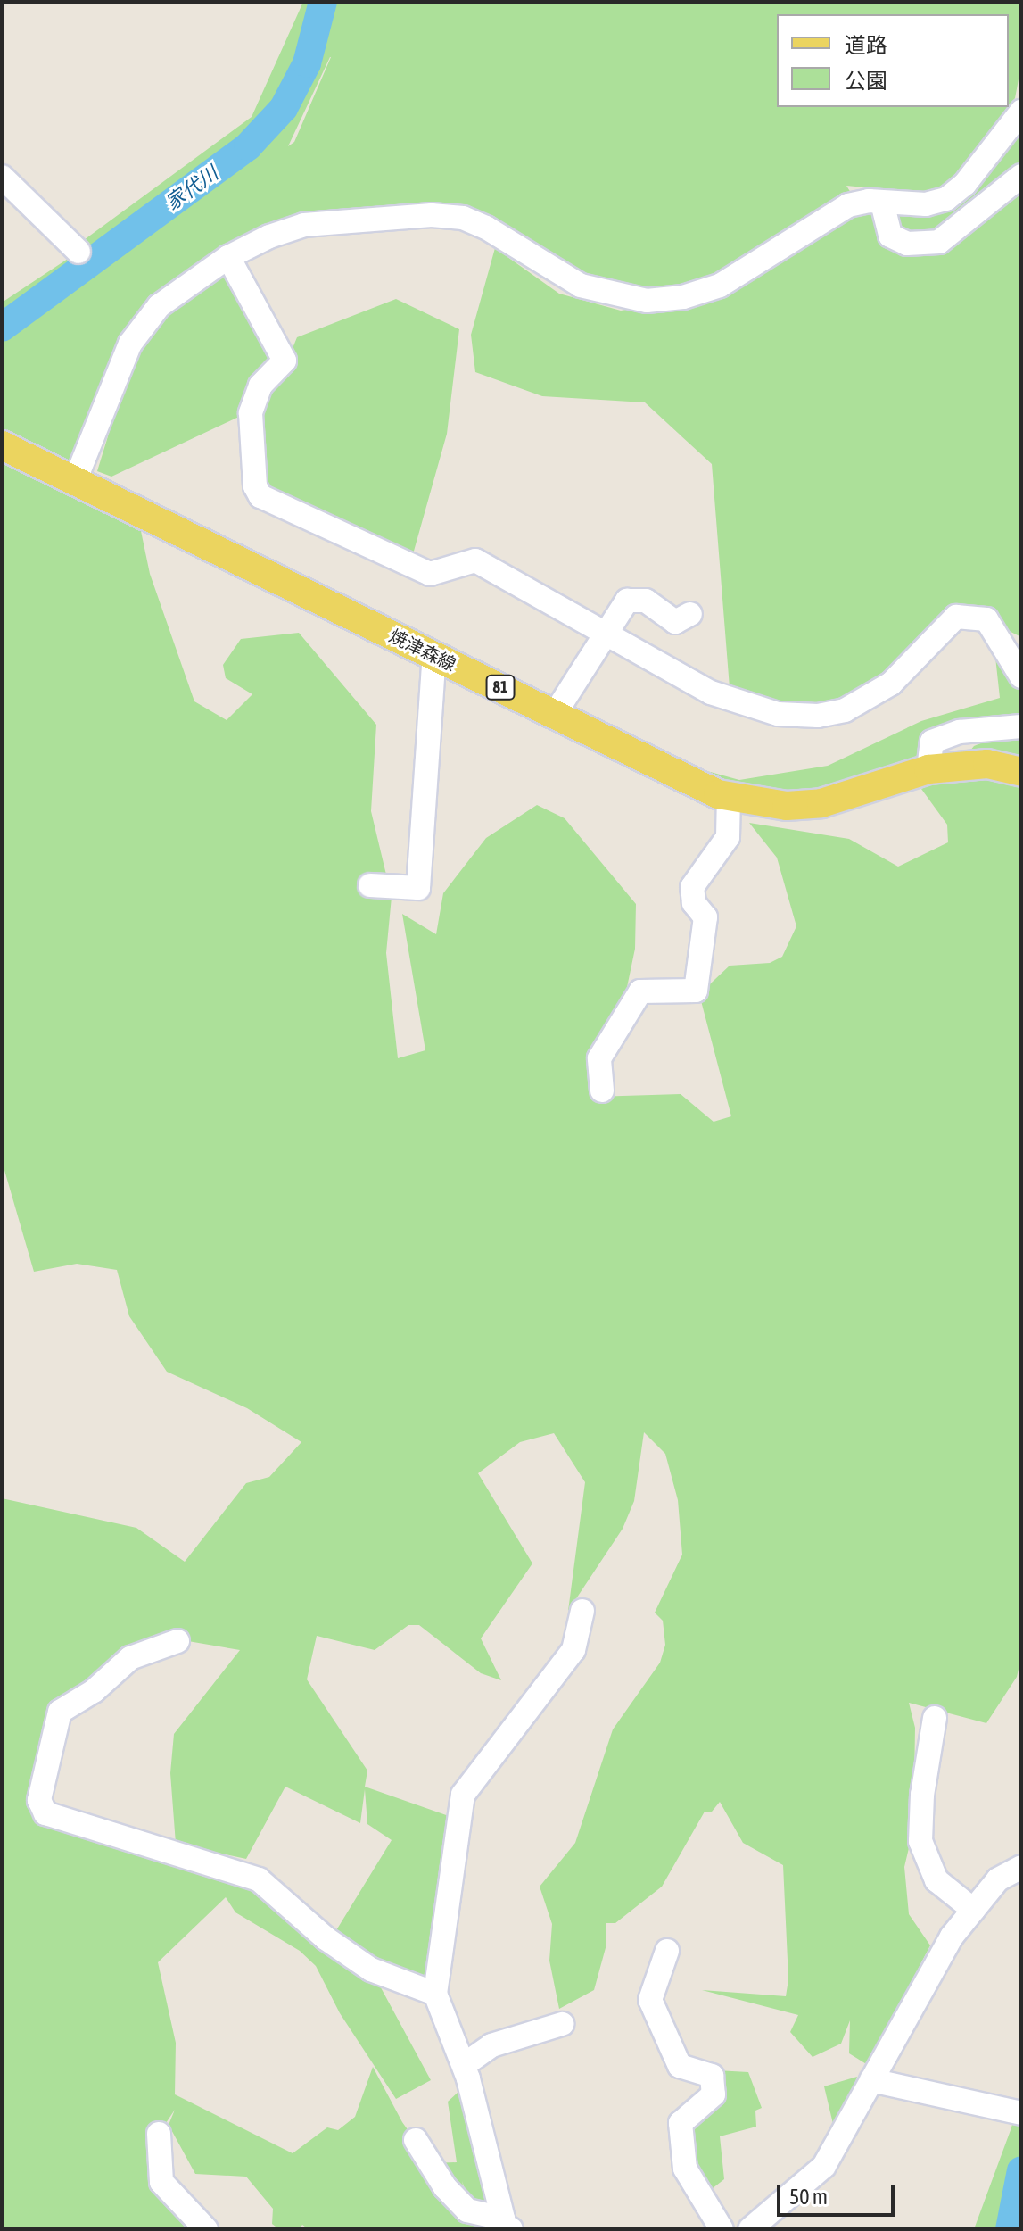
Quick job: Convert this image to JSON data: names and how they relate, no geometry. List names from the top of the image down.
{
  "streets": {
    "main road": ["焼津森線", "81"]
  },
  "water": ["家代川"],
  "legend": ["道路", "公園"],
  "scale_bar": "50 m"
}
